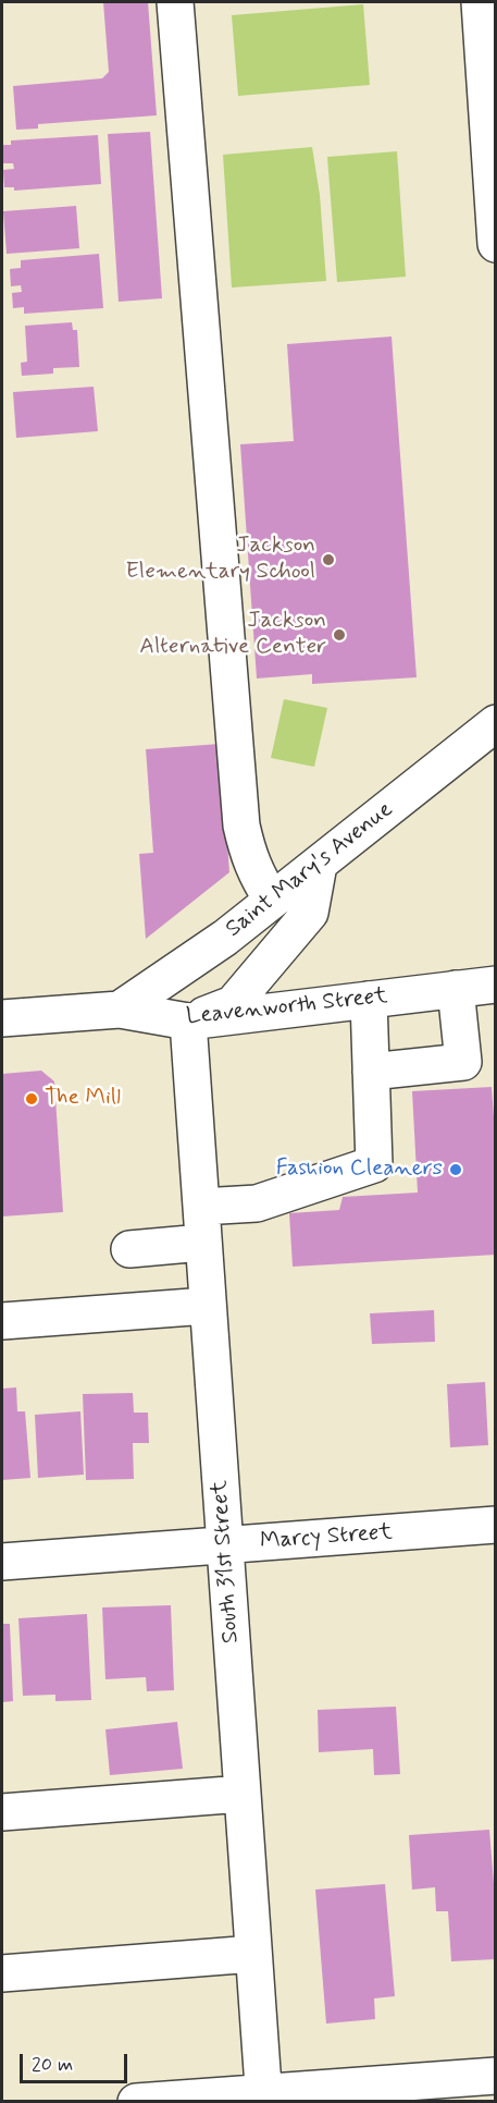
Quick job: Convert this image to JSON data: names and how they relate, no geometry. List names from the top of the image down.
{
  "streets": {
    "street": [
      "Saint Mary's Avenue",
      "Leavenworth Street",
      "Marcy Street",
      "South 31st Street"
    ]
  },
  "crossings": [
    ["Saint Mary's Avenue", "Leavenworth Street"],
    ["Leavenworth Street", "South 31st Street"],
    ["Marcy Street", "South 31st Street"]
  ],
  "places": [
    "Jackson Elementary School",
    "Jackson Alternative Center",
    "The Mill",
    "Fashion Cleaners"
  ],
  "scale_bar": "20 m"
}
